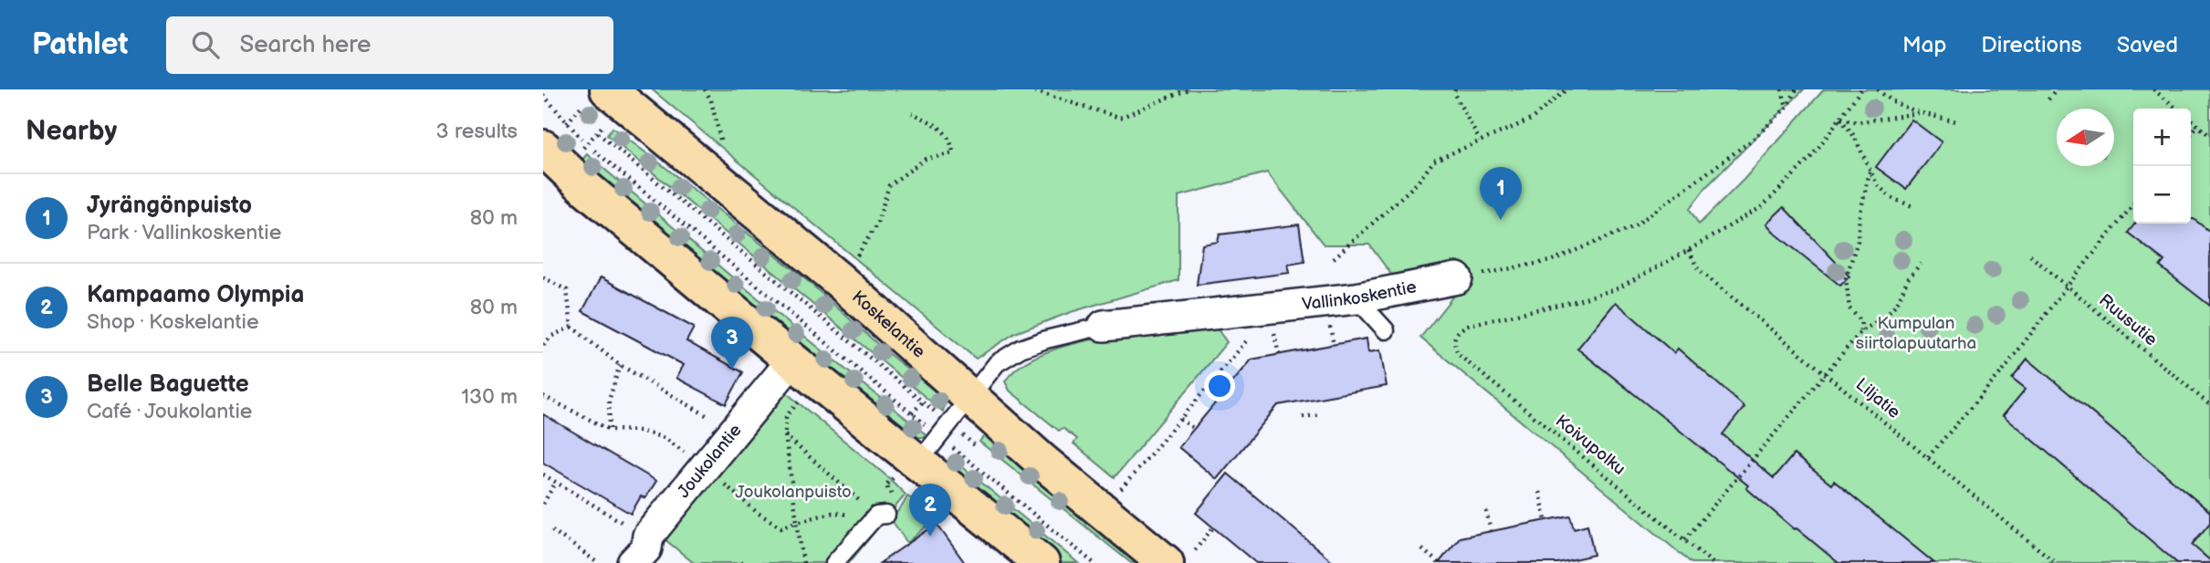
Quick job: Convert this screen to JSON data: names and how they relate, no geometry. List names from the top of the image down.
{
  "streets": {
    "main road": ["Koskelantie"],
    "street": ["Vallinkoskentie", "Joukolantie"],
    "path": ["Ruusutie", "Liljatie", "Koivupolku"]
  },
  "crossings": [
    ["Vallinkoskentie", "Koskelantie"],
    ["Koskelantie", "Joukolantie"],
    ["Liljatie", "Koivupolku"]
  ],
  "parks": ["Kumpulan siirtolapuutarha", "Joukolanpuisto"],
  "north": "left",
  "page": {
    "header": "Pathlet",
    "search": "Search here",
    "nav": ["Map", "Directions", "Saved"],
    "heading": ["Nearby", "3 results"],
    "map_buttons": ["+", "−"],
    "pins": ["1", "3", "2"],
    "list": [
      {
        "mark": "1",
        "name": "Jyrängönpuisto",
        "note": "Park · Vallinkoskentie",
        "value": "80 m"
      },
      {
        "mark": "2",
        "name": "Kampaamo Olympia",
        "note": "Shop · Koskelantie",
        "value": "80 m"
      },
      {
        "mark": "3",
        "name": "Belle Baguette",
        "note": "Café · Joukolantie",
        "value": "130 m"
      }
    ]
  }
}
